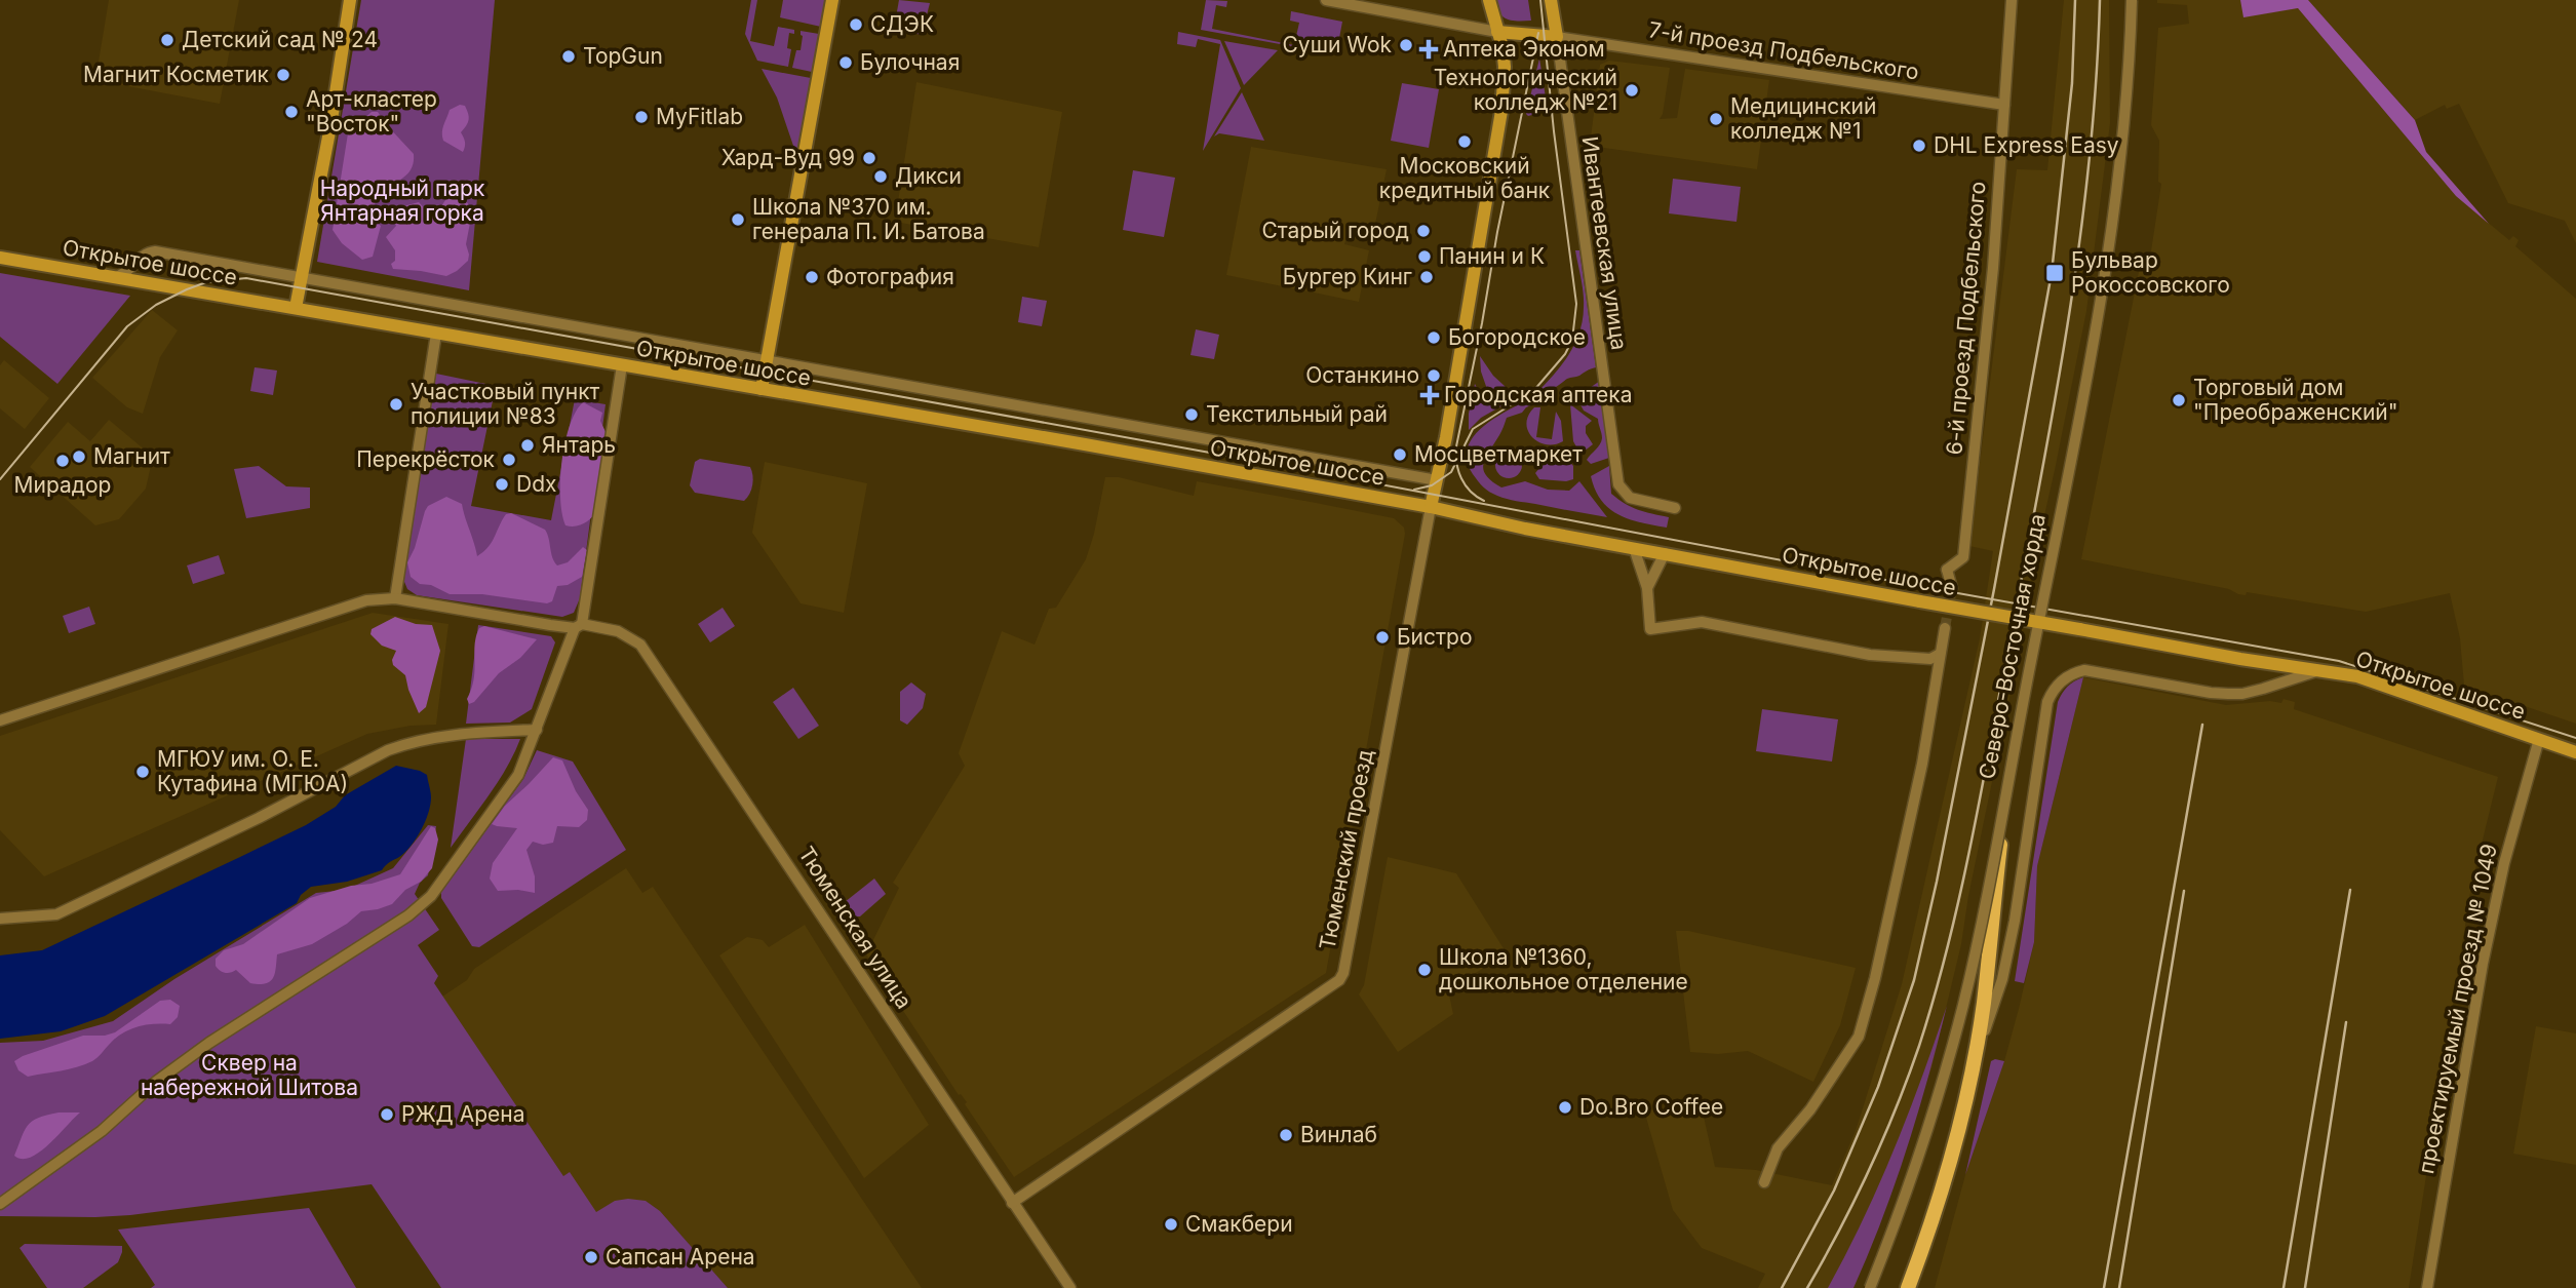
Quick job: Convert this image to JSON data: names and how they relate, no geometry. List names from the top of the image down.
{
  "streets": {
    "main road": ["Ивантеевская улица", "Открытое шоссе", "Северо-Восточная хорда"],
    "street": [
      "7-й проезд Подбельского",
      "6-й проезд Подбельского",
      "Тюменский проезд",
      "Тюменская улица",
      "проектируемый проезд № 1049"
    ]
  },
  "crossings": [
    ["7-й проезд Подбельского", "Ивантеевская улица"],
    ["7-й проезд Подбельского", "6-й проезд Подбельского"],
    ["Открытое шоссе", "Тюменский проезд"],
    ["Открытое шоссе", "проектируемый проезд № 1049"],
    ["Тюменский проезд", "Тюменская улица"]
  ],
  "parks": ["Народный парк Янтарная горка", "Сквер на набережной Шитова"],
  "places": {
    "other": [
      "СДЭК",
      "Детский сад № 24",
      "Суши Wok",
      "TopGun",
      "Булочная",
      "Магнит Косметик",
      "Технологический колледж №21",
      "Арт-кластер \"Восток\"",
      "MyFitlab",
      "Медицинский колледж №1",
      "Московский кредитный банк",
      "DHL Express Easy",
      "Хард-Вуд 99",
      "Дикси",
      "Школа №370 им. генерала П. И. Батова",
      "Старый город",
      "Панин и К",
      "Фотография",
      "Бургер Кинг",
      "Богородское",
      "Останкино",
      "Торговый дом \"Преображенский\"",
      "Участковый пункт полиции №83",
      "Текстильный рай",
      "Янтарь",
      "Мосцветмаркет",
      "Магнит",
      "Перекрёсток",
      "Мирадор",
      "Ddx",
      "Бистро",
      "МГЮУ им. О. Е. Кутафина (МГЮА)",
      "Школа №1360, дошкольное отделение",
      "Do.Bro Coffee",
      "РЖД Арена",
      "Винлаб",
      "Смакбери",
      "Сапсан Арена"
    ],
    "health": ["Аптека Эконом", "Городская аптека"],
    "transit": ["Бульвар Рокоссовского"]
  }
}
